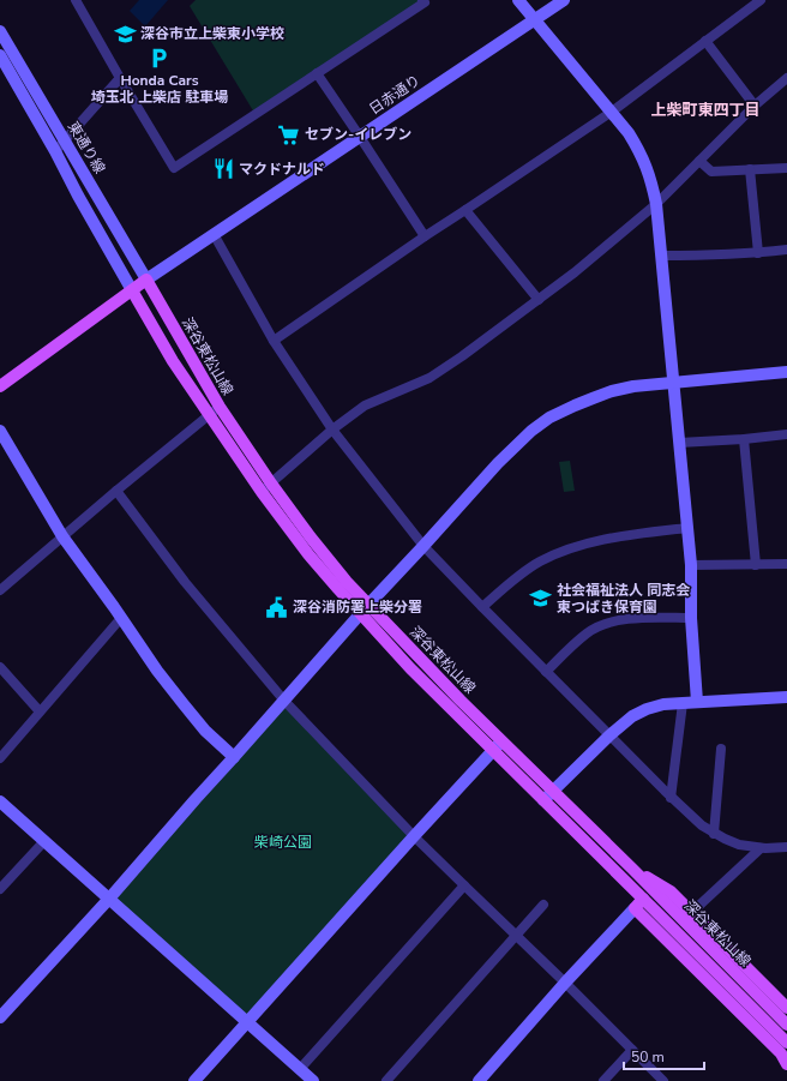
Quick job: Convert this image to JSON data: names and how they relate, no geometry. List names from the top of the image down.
{
  "streets": {
    "main road": ["深谷東松山線"],
    "street": ["日赤通り", "東通り線"]
  },
  "crossings": [
    ["日赤通り", "東通り線"],
    ["日赤通り", "深谷東松山線"],
    ["東通り線", "深谷東松山線"]
  ],
  "districts": ["上柴町東四丁目"],
  "parks": ["柴崎公園"],
  "places": {
    "school or university": ["深谷市立上柴東小学校", "社会福祉法人 同志会 東つばき保育園"],
    "parking": ["Honda Cars 埼玉北 上柴店 駐車場"],
    "supermarket": ["セブン-イレブン"],
    "restaurant": ["マクドナルド"],
    "public building": ["深谷消防署上柴分署"]
  },
  "scale_bar": "50 m"
}
